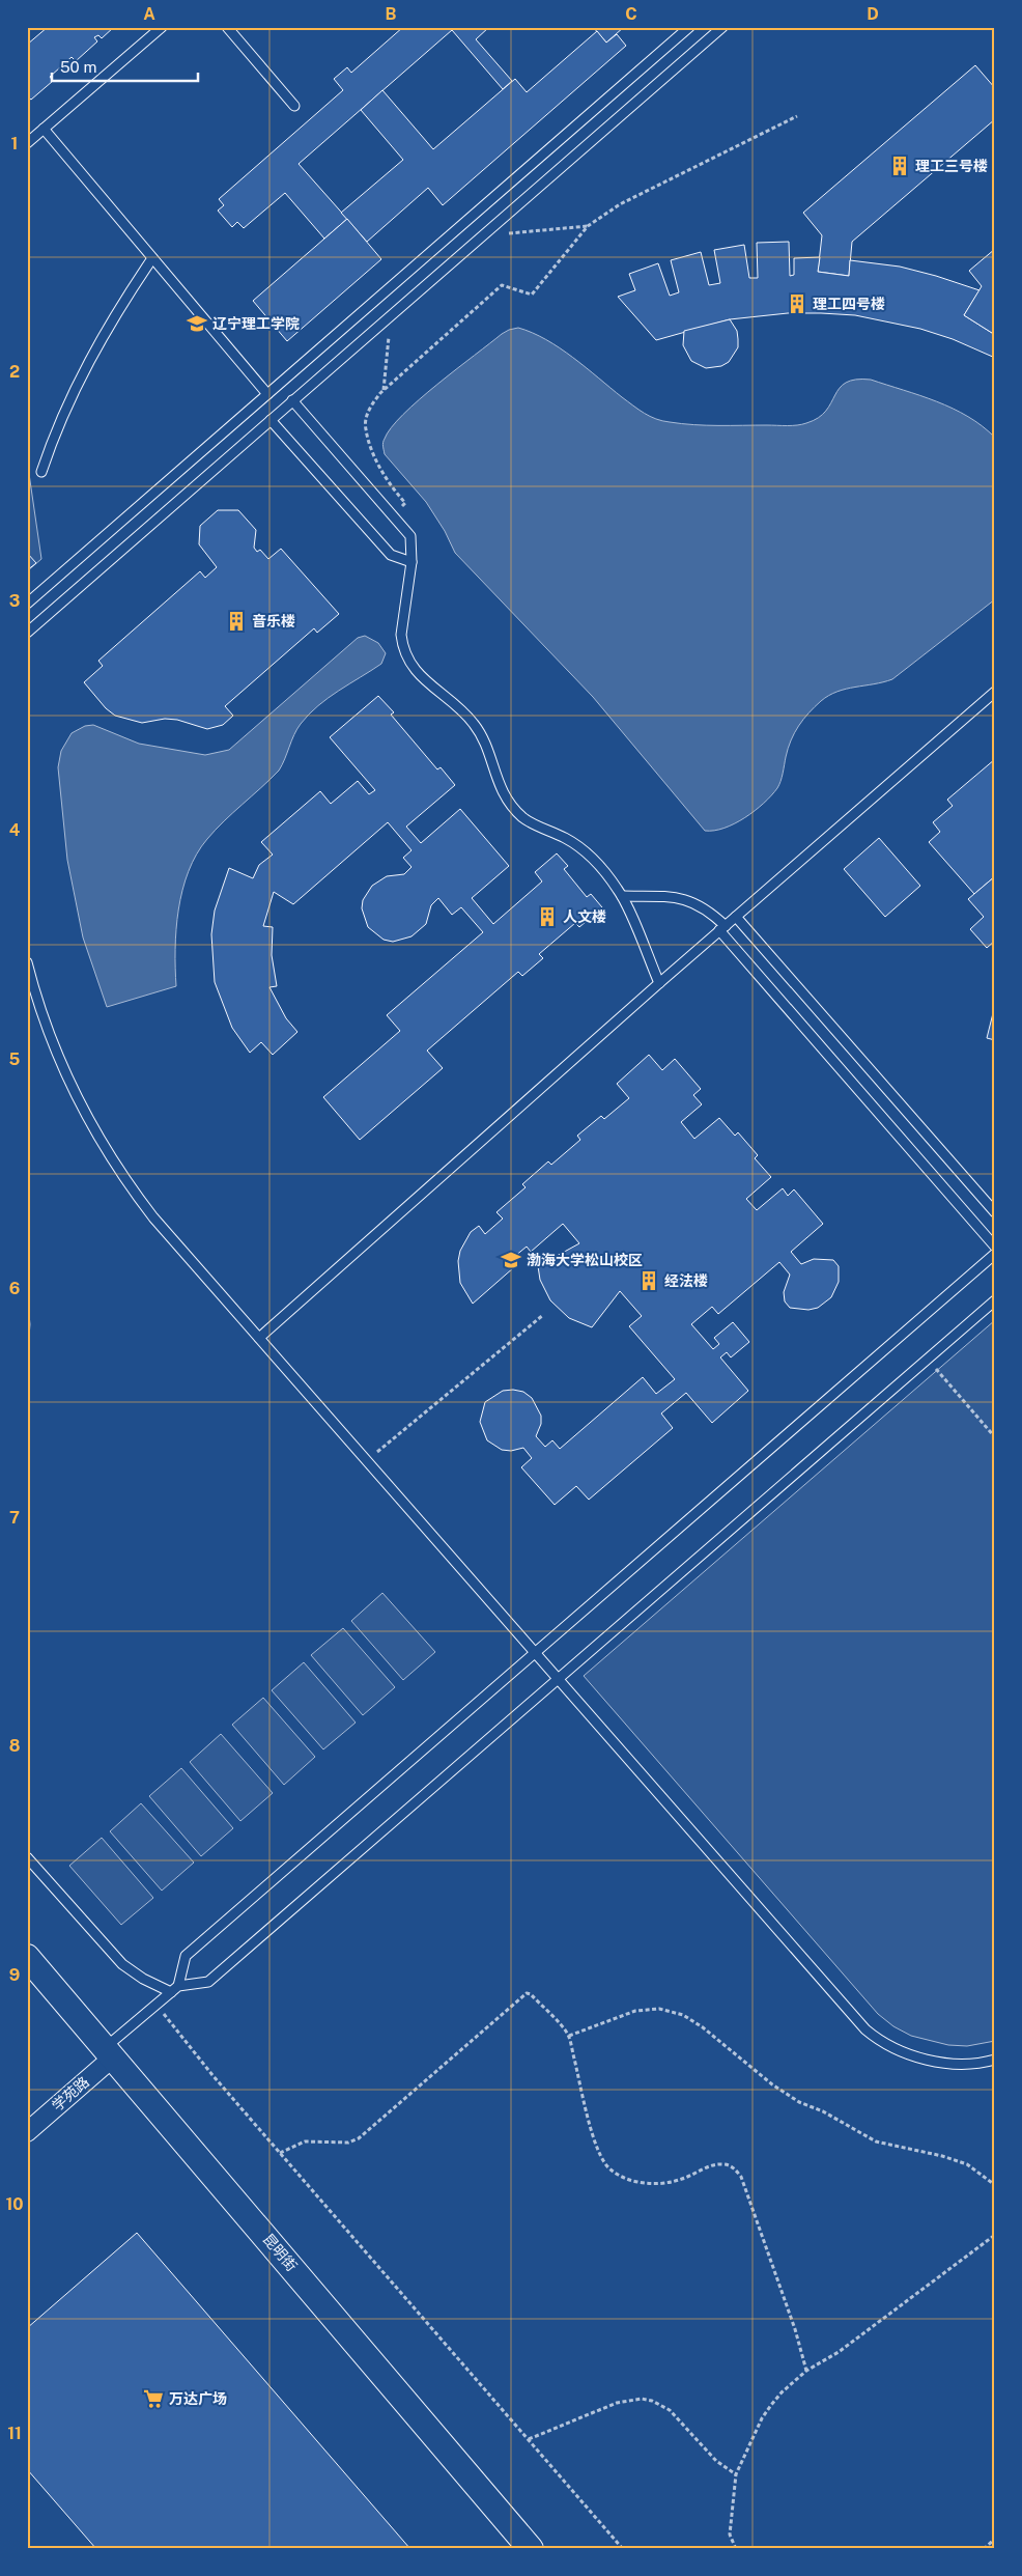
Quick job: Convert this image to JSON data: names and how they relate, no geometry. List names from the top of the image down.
{
  "streets": {
    "street": ["学苑路", "昆明街"]
  },
  "crossings": [
    ["学苑路", "昆明街"]
  ],
  "places": {
    "building": [
      "理工三号楼",
      "理工四号楼",
      "音乐楼",
      "人文楼",
      "经法楼"
    ],
    "school or university": ["辽宁理工学院", "渤海大学松山校区"],
    "supermarket": ["万达广场"]
  },
  "scale_bar": "50 m",
  "grid": {
    "columns": [
      "A",
      "B",
      "C",
      "D"
    ],
    "rows": [
      "1",
      "2",
      "3",
      "4",
      "5",
      "6",
      "7",
      "8",
      "9",
      "10",
      "11"
    ]
  }
}
